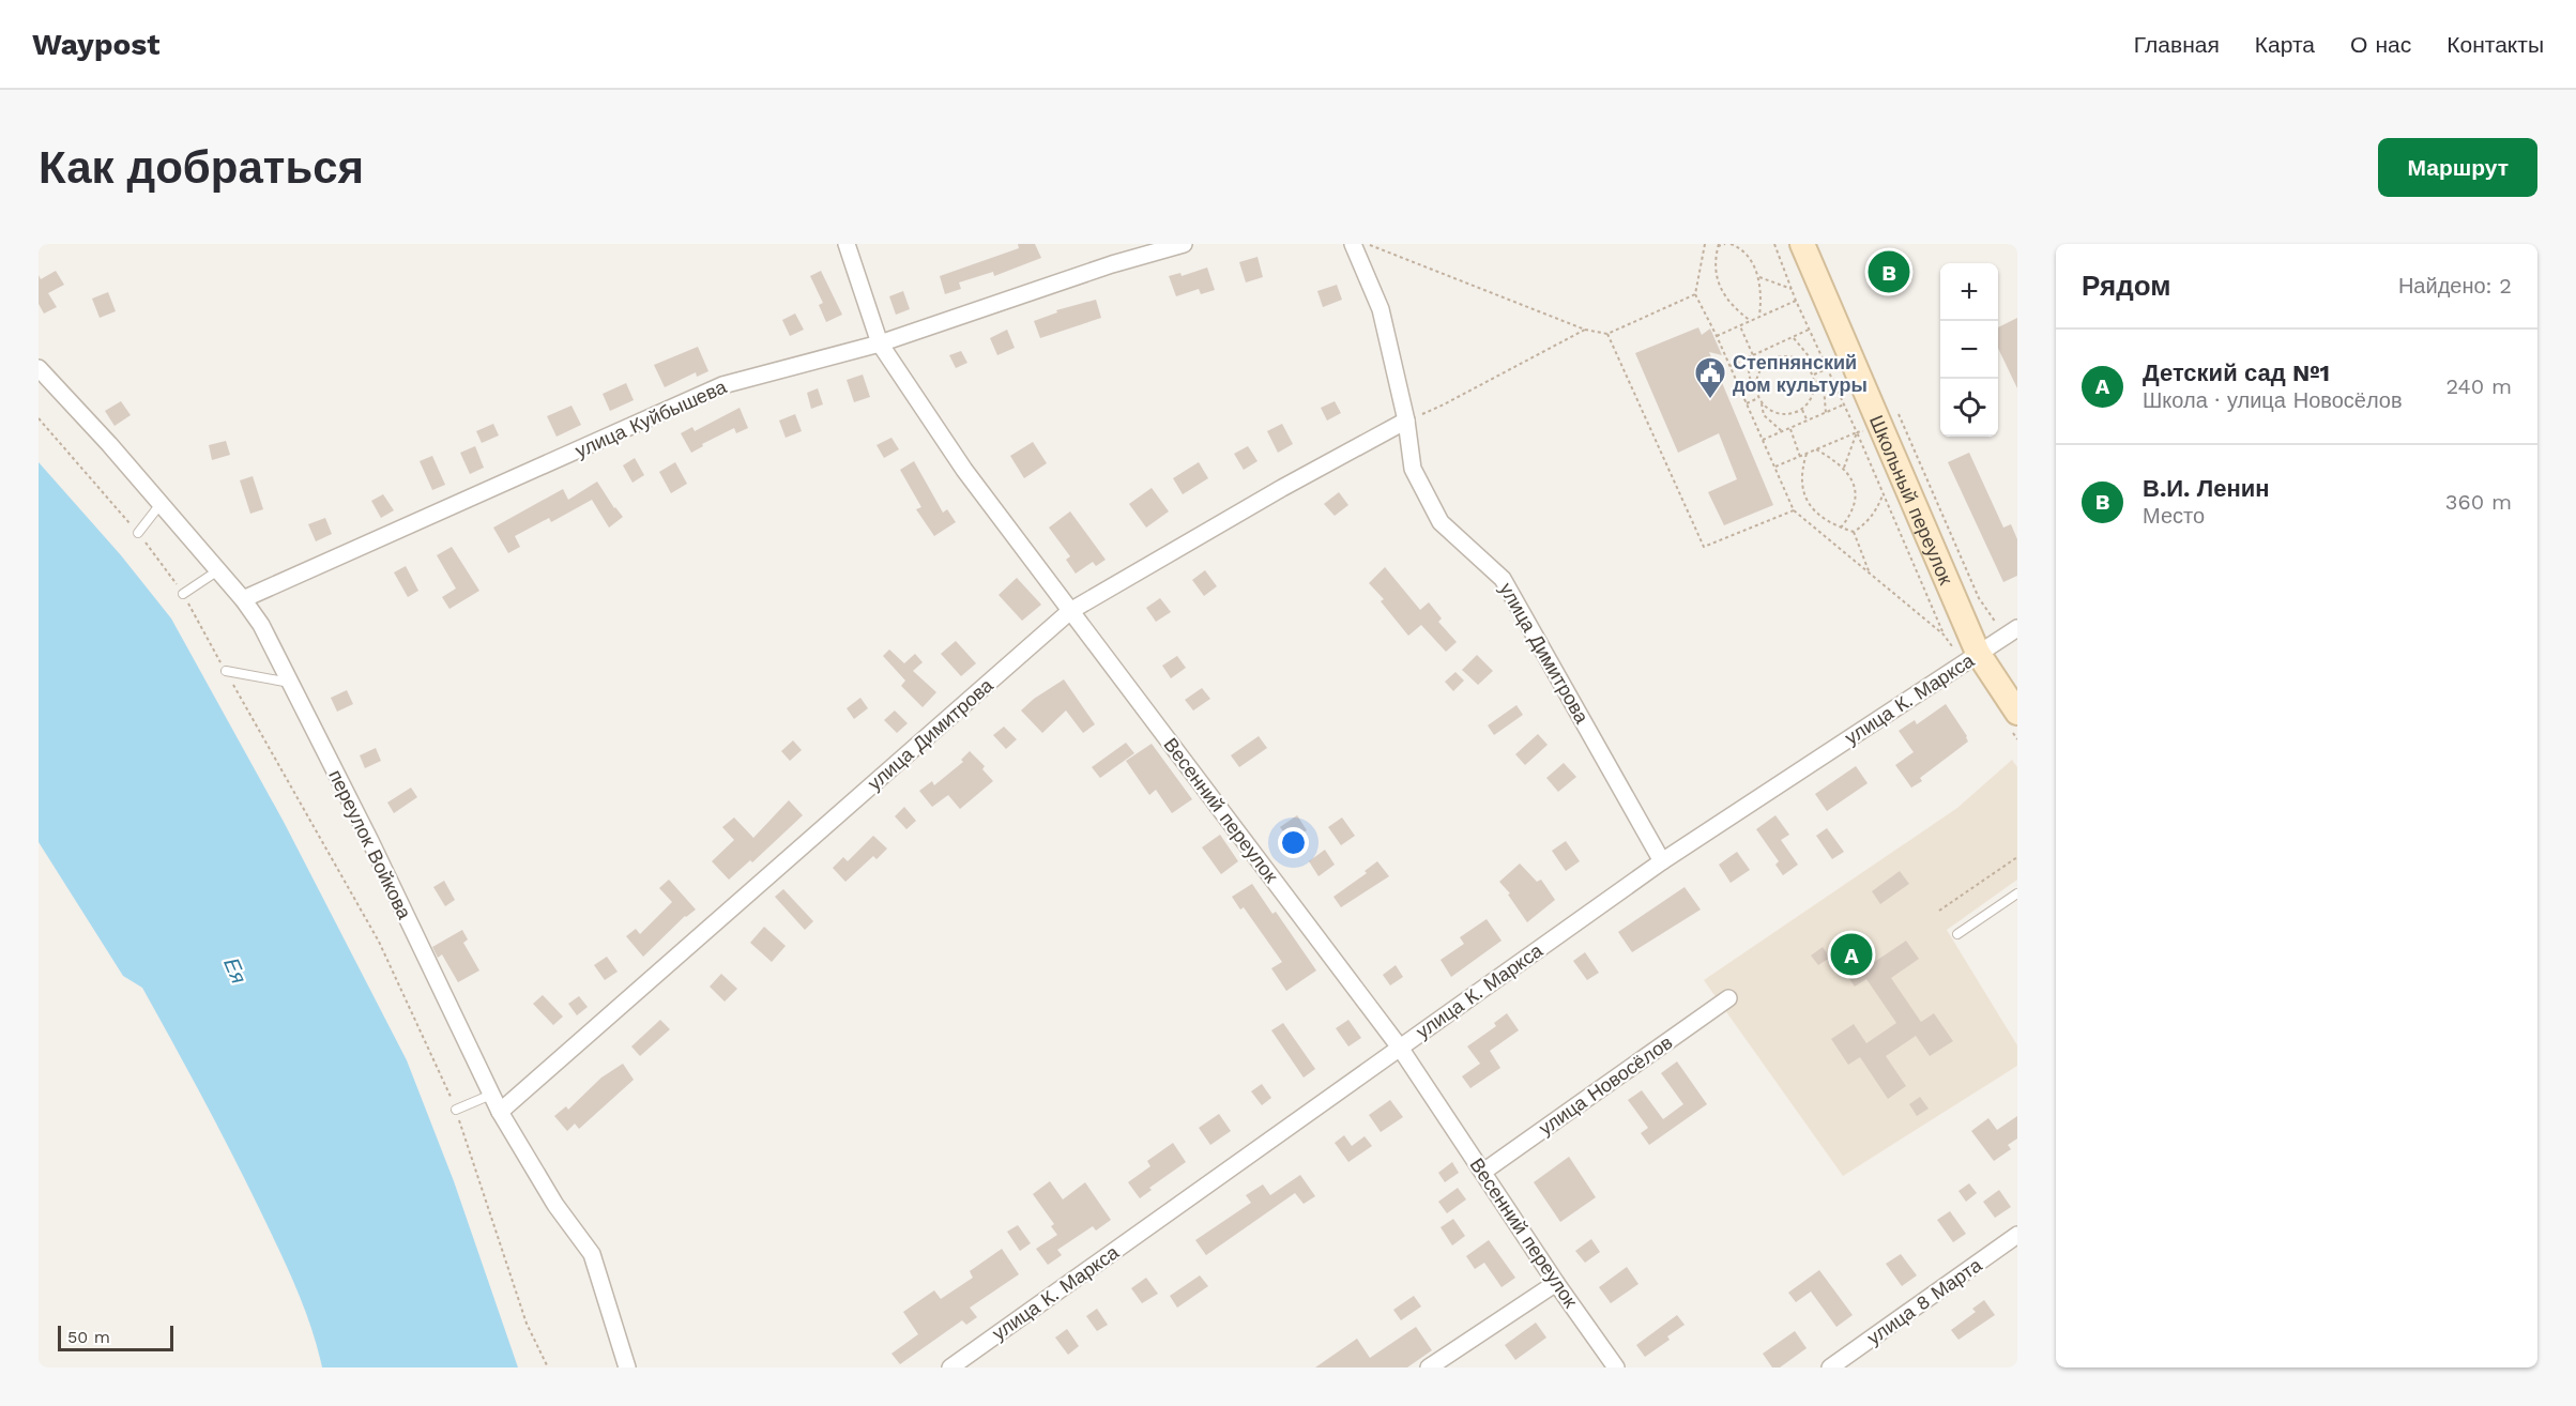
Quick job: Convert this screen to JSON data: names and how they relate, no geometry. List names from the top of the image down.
{
  "streets": {
    "street": [
      "улица Куйбышева",
      "Школьный переулок",
      "улица Димитрова",
      "улица К. Маркса",
      "Весенний переулок",
      "переулок Войкова",
      "улица Новосёлов",
      "улица 8 Марта"
    ]
  },
  "crossings": [
    ["улица Куйбышева", "Весенний переулок"],
    ["улица Куйбышева", "переулок Войкова"],
    ["Школьный переулок", "улица К. Маркса"],
    ["улица Димитрова", "улица К. Маркса"],
    ["улица Димитрова", "Весенний переулок"],
    ["улица Димитрова", "переулок Войкова"],
    ["улица К. Маркса", "Весенний переулок"],
    ["Весенний переулок", "улица Новосёлов"]
  ],
  "water": ["Ея"],
  "places": {
    "public building": ["Степнянский дом культуры"]
  },
  "scale_bar": "50 m",
  "page": {
    "header": "Waypost",
    "nav": [
      "Главная",
      "Карта",
      "О нас",
      "Контакты"
    ],
    "buttons": "Маршрут",
    "title": "Как добраться",
    "heading": ["Рядом", "Найдено: 2"],
    "pins": ["B", "A"],
    "map_buttons": ["+", "−"],
    "list": [
      {
        "mark": "A",
        "name": "Детский сад №1",
        "note": "Школа · улица Новосёлов",
        "value": "240 m"
      },
      {
        "mark": "B",
        "name": "В.И. Ленин",
        "note": "Место",
        "value": "360 m"
      }
    ],
    "scale": "50 m"
  }
}
